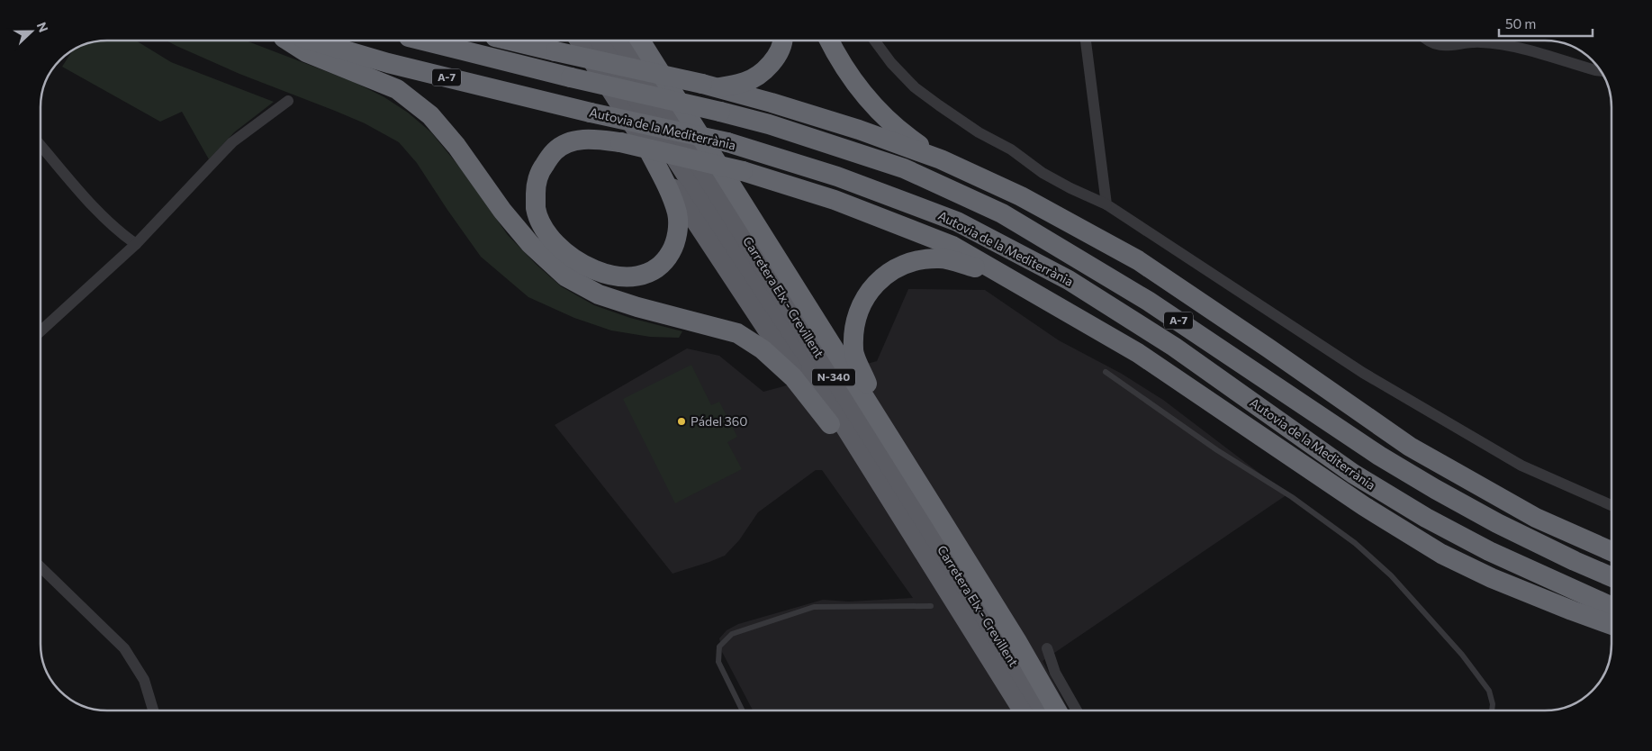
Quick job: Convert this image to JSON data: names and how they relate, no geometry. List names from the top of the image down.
{
  "streets": {
    "highway": [
      "A-7",
      "Autovia de la Mediterrània",
      "Carretera Elx - Crevillent",
      "N-340"
    ]
  },
  "places": ["Pádel 360"],
  "scale_bar": "50 m",
  "north": "right"
}
